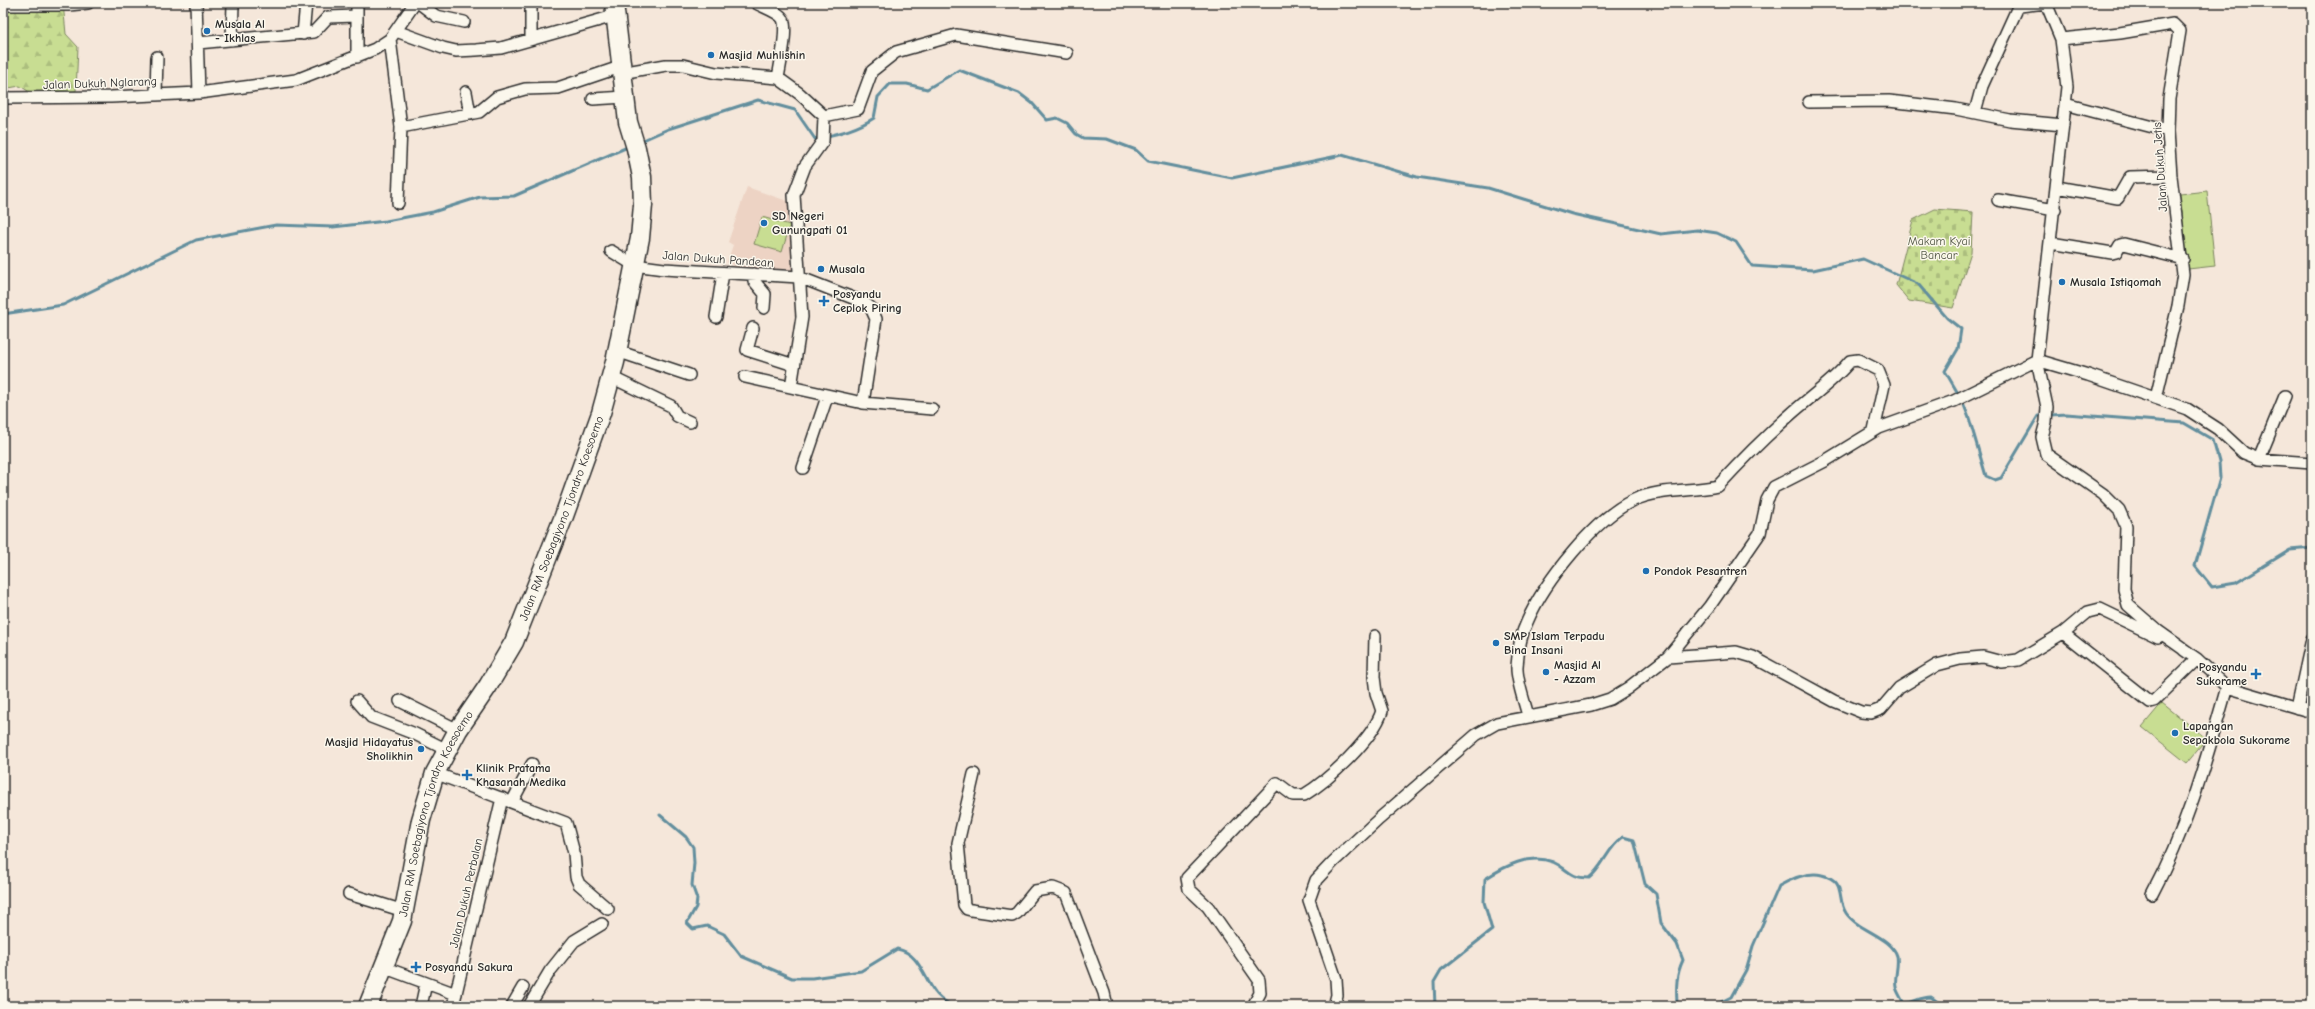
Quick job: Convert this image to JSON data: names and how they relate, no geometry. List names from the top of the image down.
{
  "streets": {
    "main road": ["Jalan RM Soebagiyono Tjondro Koesoemo"],
    "street": [
      "Jalan Dukuh Nglarang",
      "Jalan Dukuh Jetis",
      "Jalan Dukuh Pandean",
      "Jalan Dukuh Perbalan"
    ]
  },
  "crossings": [
    ["Jalan Dukuh Pandean", "Jalan RM Soebagiyono Tjondro Koesoemo"]
  ],
  "parks": ["Makam Kyai Bancar"],
  "places": {
    "other": [
      "Musala Al - Ikhlas",
      "Masjid Muhlishin",
      "SD Negeri Gunungpati 01",
      "Musala",
      "Musala Istiqomah",
      "Pondok Pesantren",
      "SMP Islam Terpadu Bina Insani",
      "Masjid Al - Azzam",
      "Lapangan Sepakbola Sukorame",
      "Masjid Hidayatus Sholikhin"
    ],
    "health": [
      "Posyandu Ceplok Piring",
      "Posyandu Sukorame",
      "Klinik Pratama Khasanah Medika",
      "Posyandu Sakura"
    ]
  }
}
